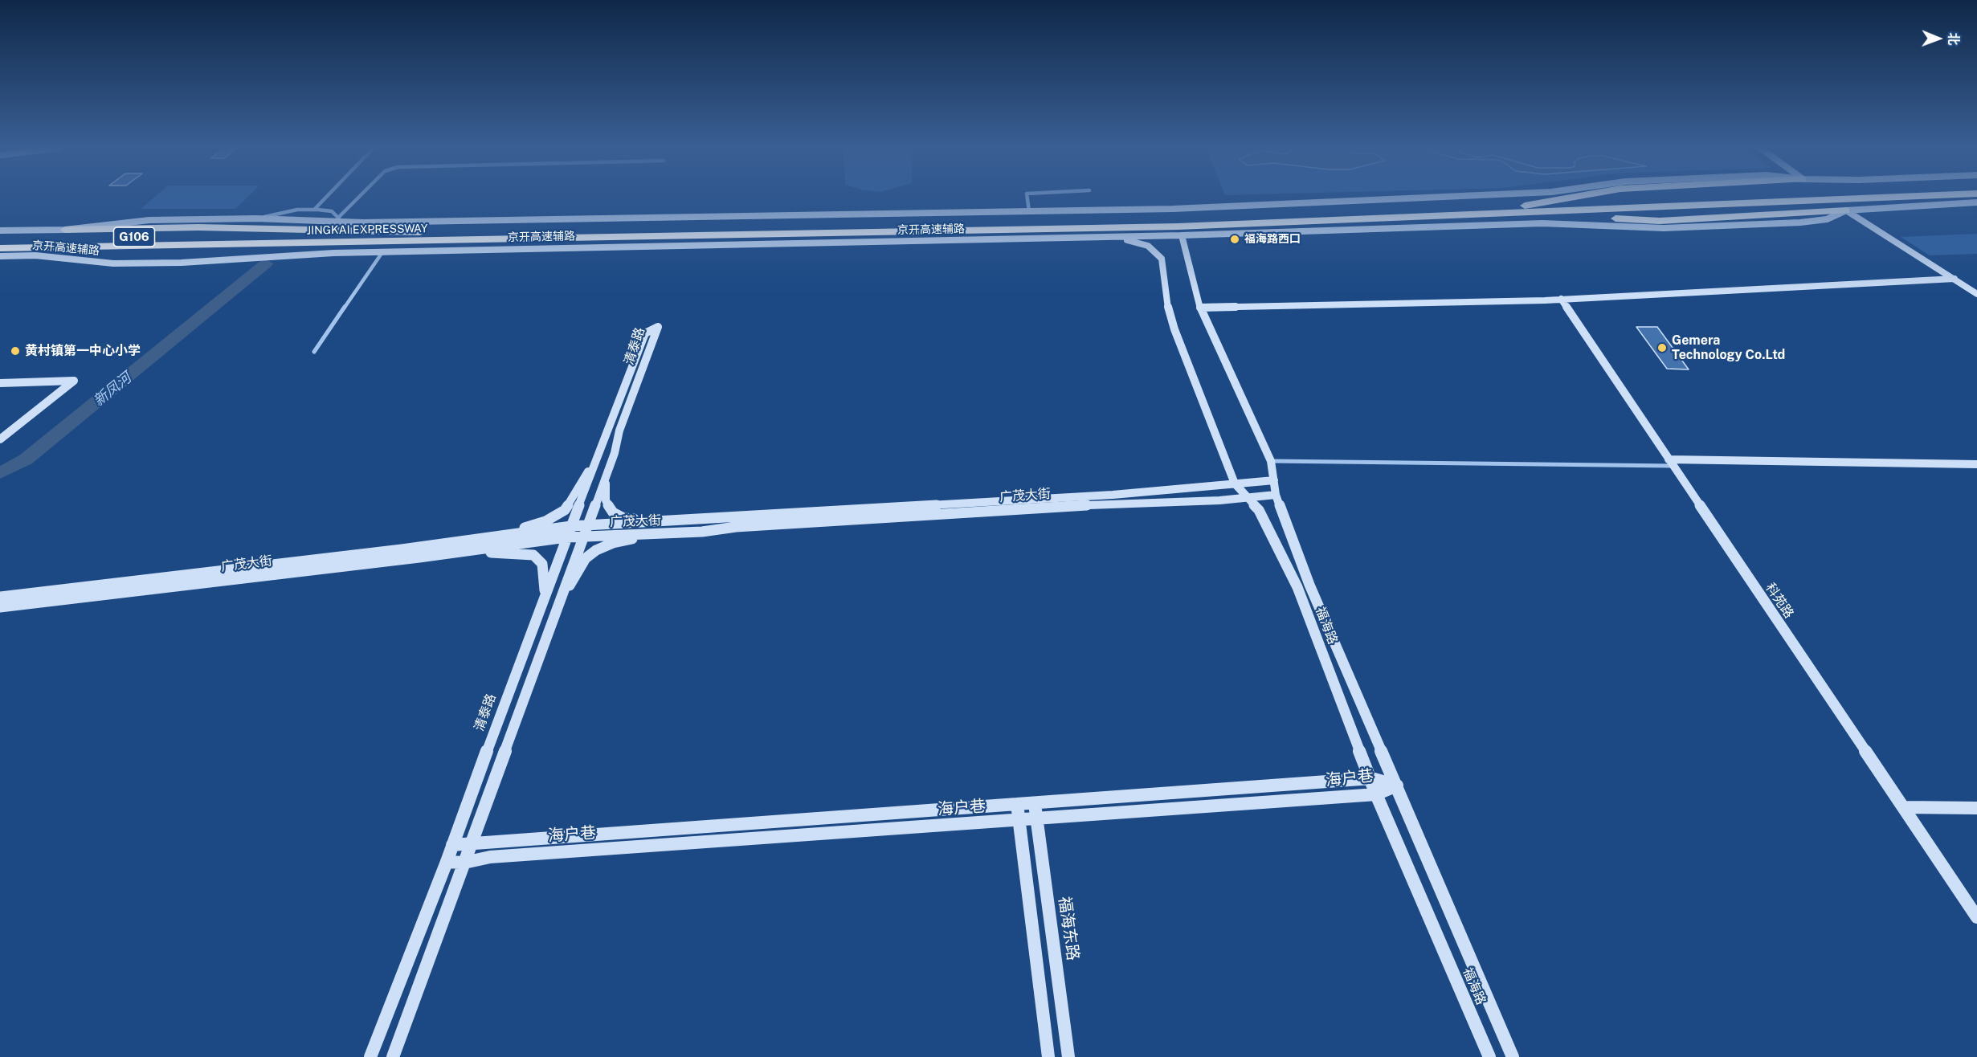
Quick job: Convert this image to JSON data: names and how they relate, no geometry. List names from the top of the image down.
{
  "streets": {
    "highway": ["JINGKAI EXPRESSWAY", "G106"],
    "main road": [
      "京开高速辅路",
      "清泰路",
      "广茂大街",
      "科苑路",
      "福海路",
      "海户巷",
      "福海东路"
    ]
  },
  "crossings": [
    ["JINGKAI EXPRESSWAY", "京开高速辅路"],
    ["JINGKAI EXPRESSWAY", "G106"],
    ["京开高速辅路", "福海路"],
    ["清泰路", "广茂大街"],
    ["清泰路", "海户巷"],
    ["广茂大街", "福海路"],
    ["福海路", "海户巷"],
    ["海户巷", "福海东路"]
  ],
  "water": ["新凤河"],
  "places": ["福海路西口", "Gemera Technology Co.Ltd", "黄村镇第一中心小学"],
  "north": "right"
}
